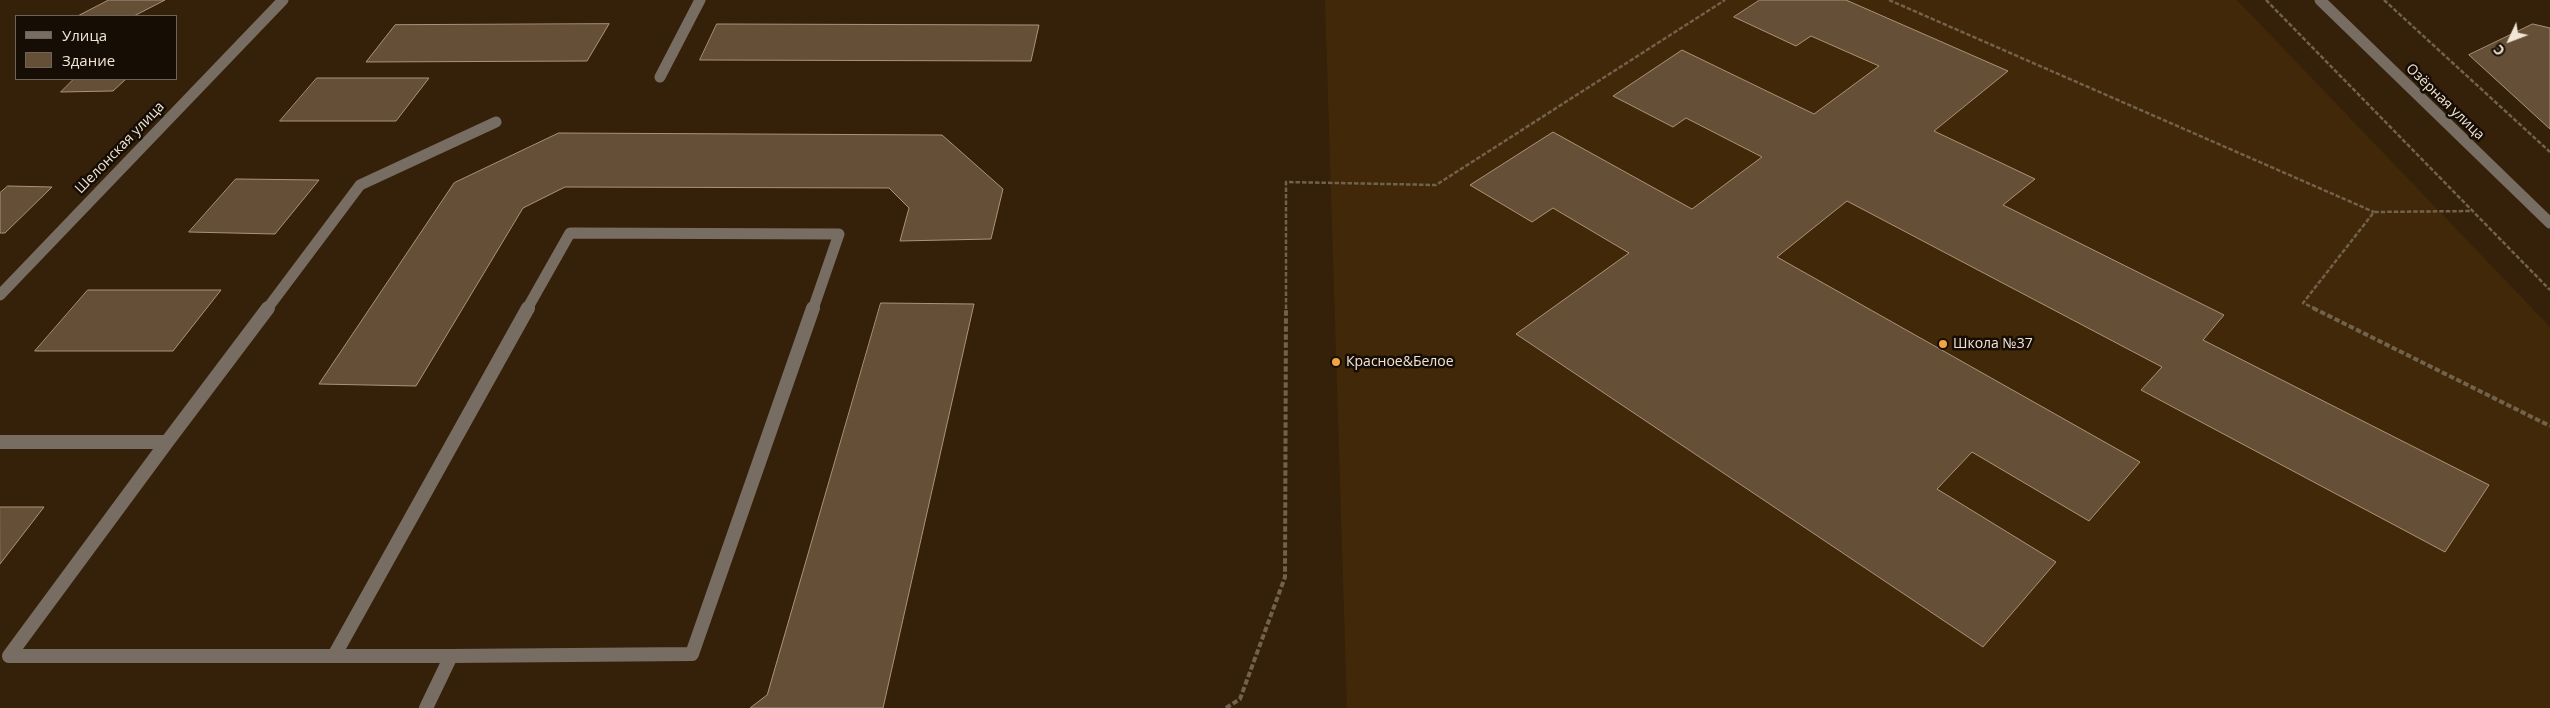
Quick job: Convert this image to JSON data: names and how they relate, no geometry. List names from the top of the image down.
{
  "streets": {
    "street": ["Озёрная улица", "Шелонская улица"]
  },
  "places": ["Школа №37", "Красное&Белое"],
  "legend": ["Улица", "Здание"],
  "north": "bottom left"
}
